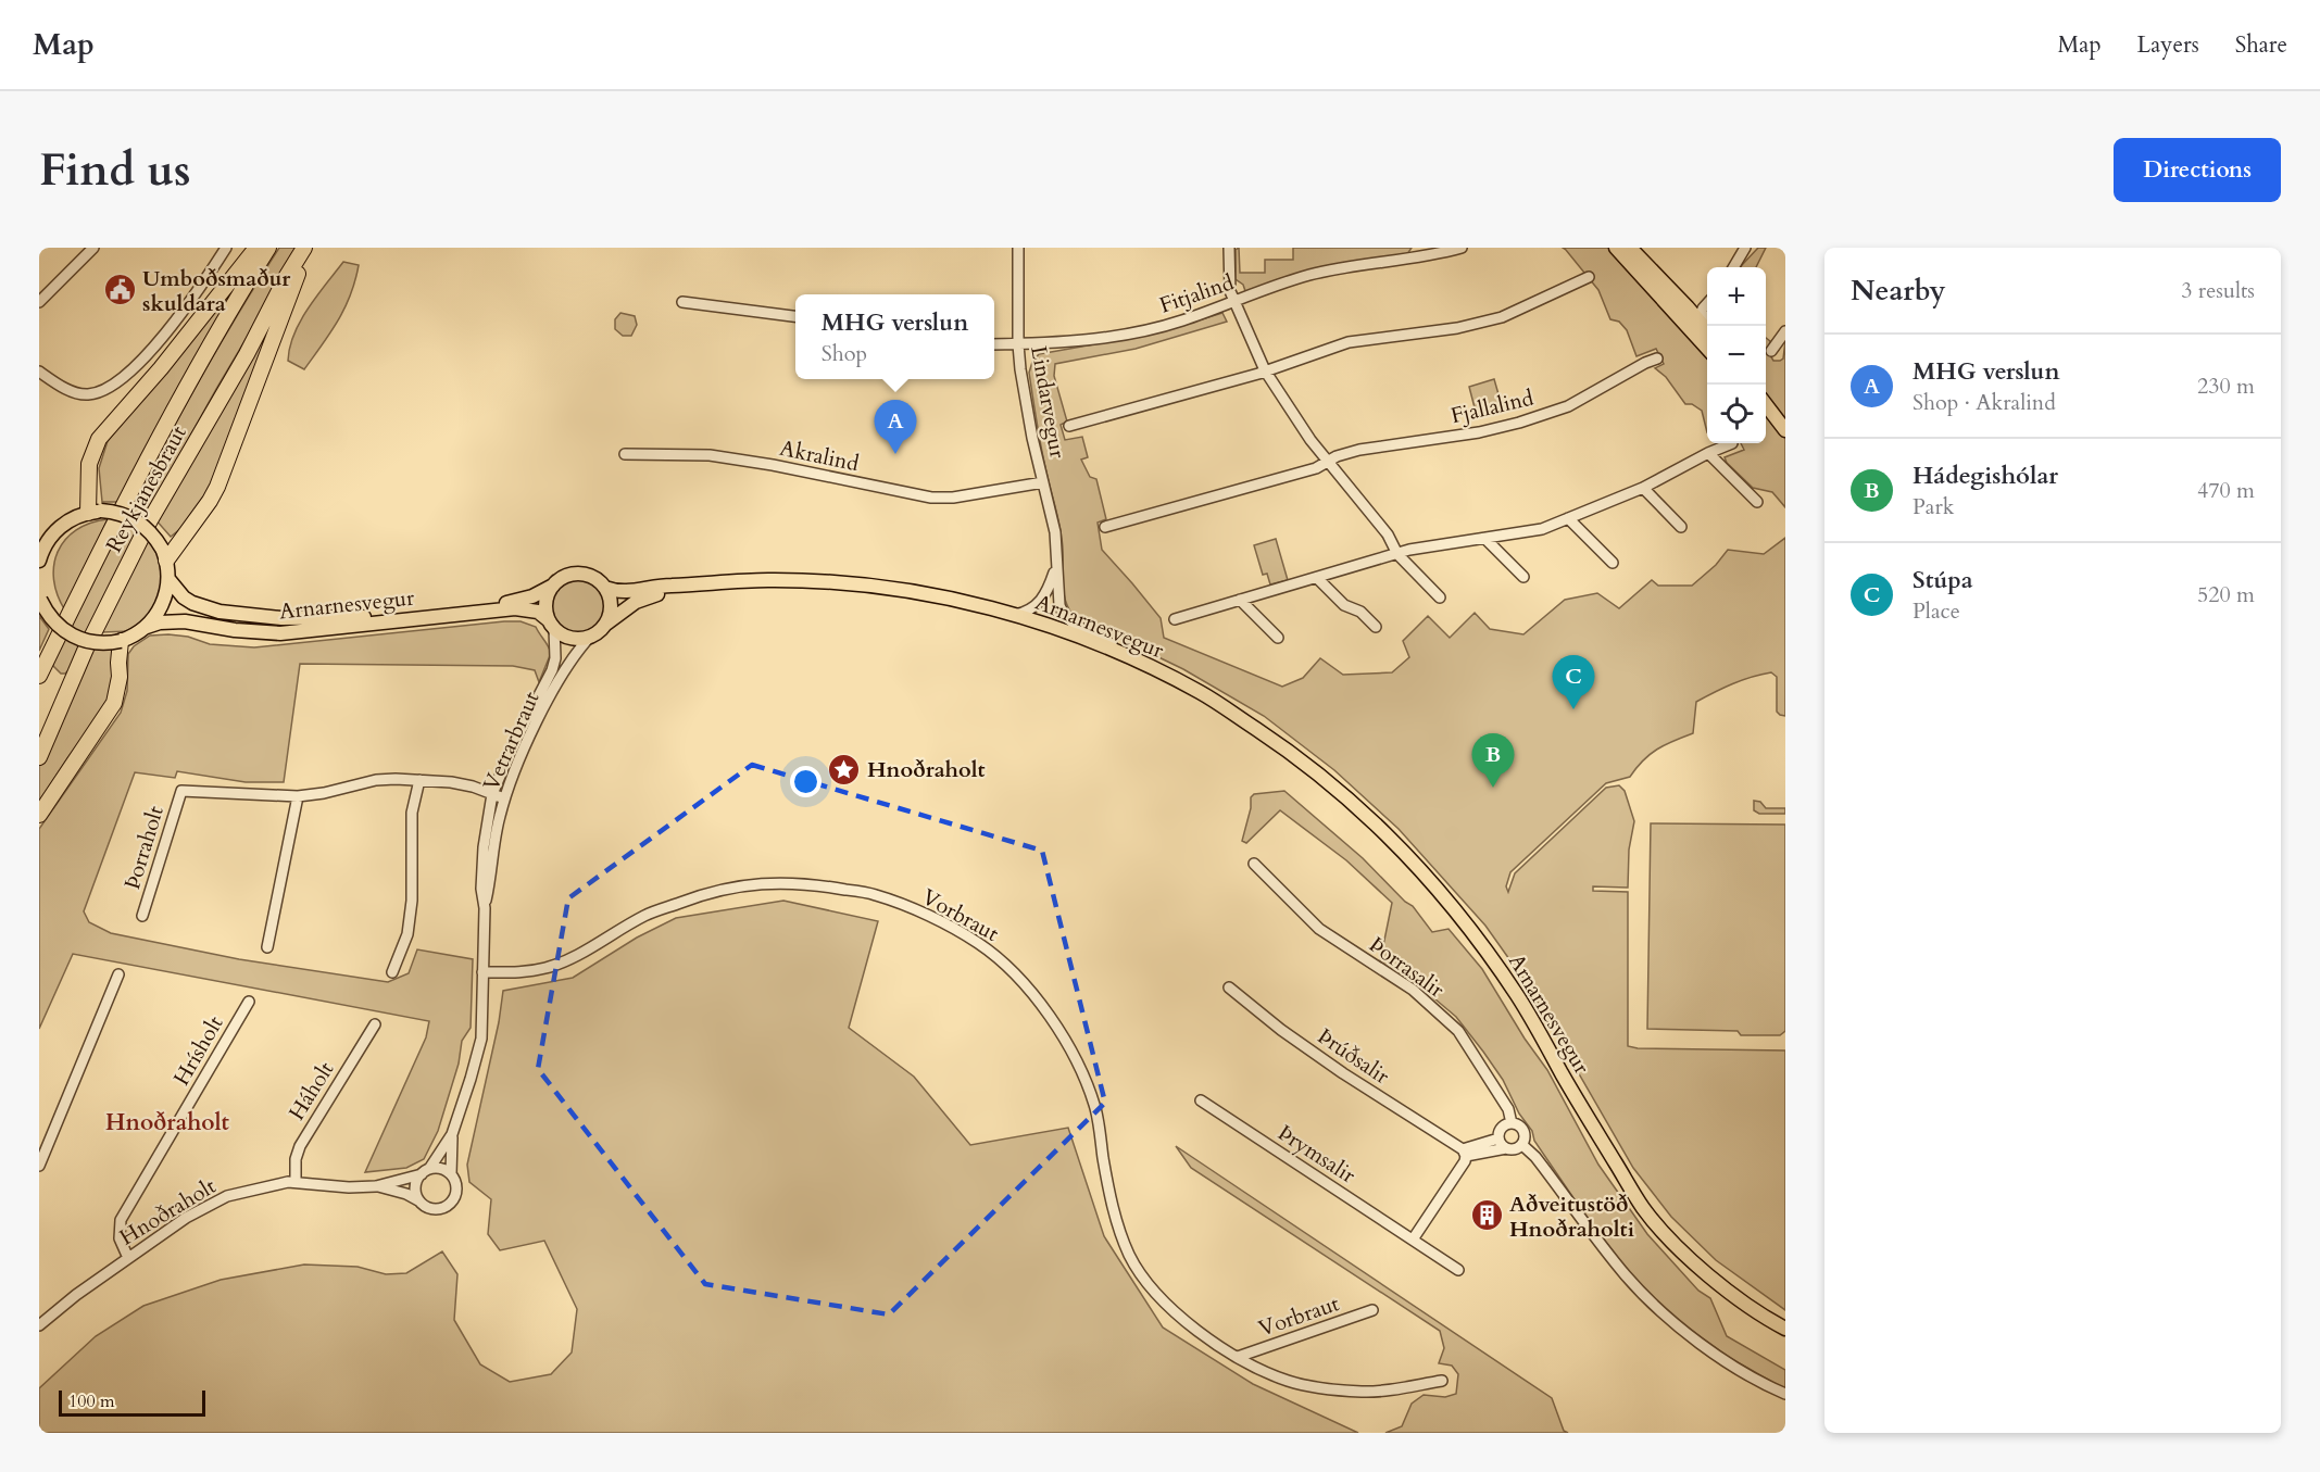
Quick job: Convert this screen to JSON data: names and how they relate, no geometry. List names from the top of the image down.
{
  "streets": {
    "highway": ["Reykjanesbraut"],
    "main road": ["Arnarnesvegur"],
    "street": [
      "Fitjalind",
      "Lindarvegur",
      "Fjallalind",
      "Akralind",
      "Vetrarbraut",
      "Þorraholt",
      "Vorbraut",
      "Þorrasalir",
      "Hrísholt",
      "Þrúðsalir",
      "Háholt",
      "Þrymsalir",
      "Hnoðraholt"
    ]
  },
  "crossings": [
    ["Fitjalind", "Lindarvegur"],
    ["Lindarvegur", "Akralind"],
    ["Lindarvegur", "Arnarnesvegur"],
    ["Arnarnesvegur", "Vetrarbraut"],
    ["Vetrarbraut", "Þorraholt"],
    ["Vetrarbraut", "Vorbraut"],
    ["Vetrarbraut", "Hnoðraholt"],
    ["Hrísholt", "Hnoðraholt"],
    ["Háholt", "Hnoðraholt"]
  ],
  "districts": ["Hnoðraholt"],
  "places": {
    "public building": ["Umboðsmaður skuldara"],
    "place": ["Hnoðraholt"],
    "building": ["Aðveitustöð Hnoðraholti"]
  },
  "scale_bar": "100 m",
  "page": {
    "header": "Map",
    "nav": ["Map", "Layers", "Share"],
    "buttons": "Directions",
    "title": "Find us",
    "heading": ["Nearby", "3 results"],
    "map_buttons": ["+", "−"],
    "popup": ["MHG verslun", "Shop"],
    "list": [
      {
        "mark": "A",
        "name": "MHG verslun",
        "note": "Shop · Akralind",
        "value": "230 m"
      },
      {
        "mark": "B",
        "name": "Hádegishólar",
        "note": "Park",
        "value": "470 m"
      },
      {
        "mark": "C",
        "name": "Stúpa",
        "note": "Place",
        "value": "520 m"
      }
    ],
    "pins": ["A", "C", "B"],
    "scale": "100 m"
  }
}
